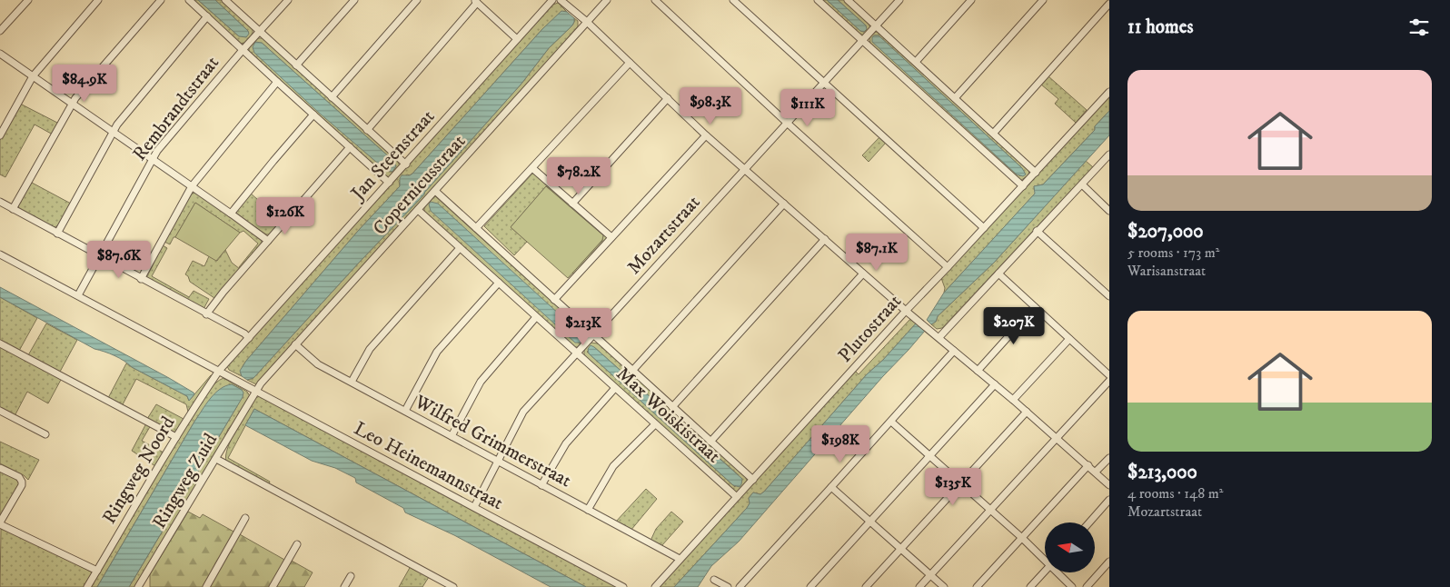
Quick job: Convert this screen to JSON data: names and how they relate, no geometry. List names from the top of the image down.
{
  "streets": {
    "street": [
      "Rembrandtstraat",
      "Jan Steenstraat",
      "Copernicusstraat",
      "Mozartstraat",
      "Plutostraat",
      "Max Woiskistraat",
      "Wilfred Grimmerstraat",
      "Leo Heinemannstraat",
      "Ringweg Noord",
      "Ringweg Zuid"
    ]
  },
  "crossings": [
    ["Rembrandtstraat", "Leo Heinemannstraat"],
    ["Jan Steenstraat", "Leo Heinemannstraat"],
    ["Jan Steenstraat", "Ringweg Noord"],
    ["Copernicusstraat", "Max Woiskistraat"],
    ["Copernicusstraat", "Wilfred Grimmerstraat"],
    ["Copernicusstraat", "Leo Heinemannstraat"],
    ["Copernicusstraat", "Ringweg Zuid"],
    ["Mozartstraat", "Max Woiskistraat"],
    ["Mozartstraat", "Wilfred Grimmerstraat"],
    ["Mozartstraat", "Leo Heinemannstraat"],
    ["Plutostraat", "Max Woiskistraat"],
    ["Plutostraat", "Wilfred Grimmerstraat"],
    ["Leo Heinemannstraat", "Ringweg Noord"],
    ["Leo Heinemannstraat", "Ringweg Zuid"]
  ],
  "north": "left",
  "page": {
    "heading": "11 homes",
    "list": [
      {
        "name": "$207,000",
        "note": "5 rooms · 173 m² · Warisanstraat"
      },
      {
        "name": "$213,000",
        "note": "4 rooms · 148 m² · Mozartstraat"
      }
    ],
    "price": [
      "$84.9K",
      "$98.3K",
      "$111K",
      "$78.2K",
      "$126K",
      "$87.1K",
      "$87.6K",
      "$207K",
      "$213K",
      "$198K",
      "$135K"
    ]
  }
}
